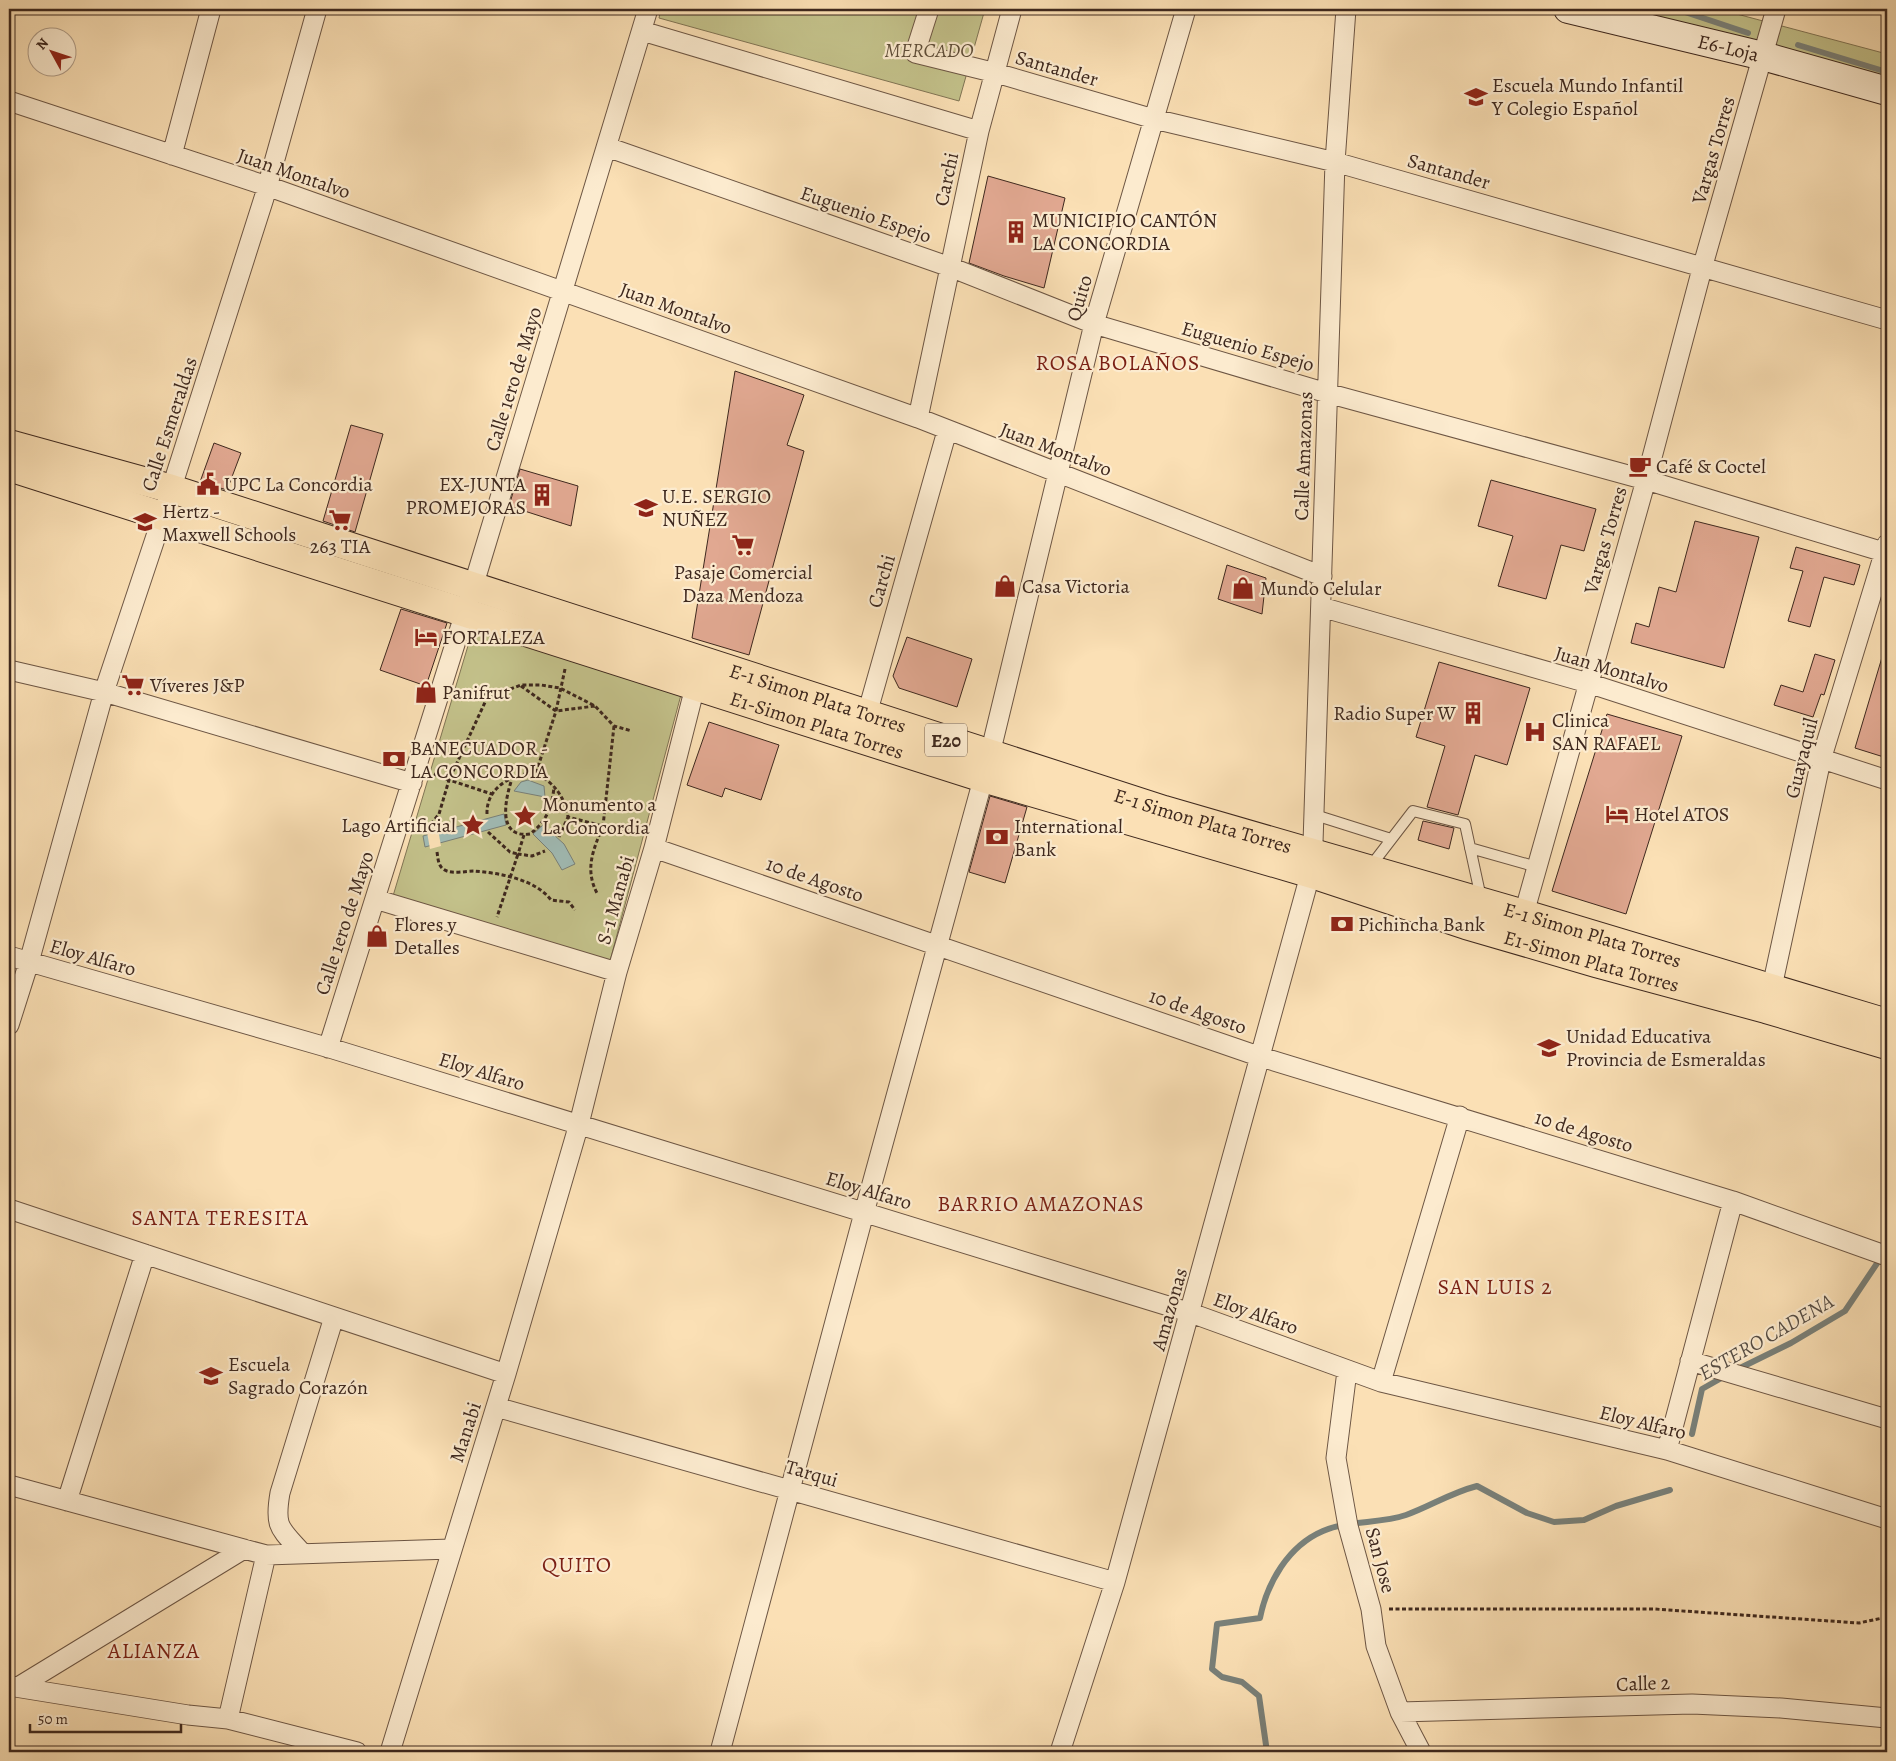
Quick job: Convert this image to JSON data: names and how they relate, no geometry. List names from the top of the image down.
{
  "streets": {
    "highway": ["E-1 Simon Plata Torres", "E1-Simon Plata Torres", "E20"],
    "main road": ["E6-Loja"],
    "street": [
      "Santander",
      "Vargas Torres",
      "Juan Montalvo",
      "Carchi",
      "Euguenio Espejo",
      "Quito",
      "Calle 1ero de Mayo",
      "Calle Esmeraldas",
      "Calle Amazonas",
      "Guayaquil",
      "10 de Agosto",
      "S-1 Manabi",
      "Eloy Alfaro",
      "Amazonas",
      "Manabi",
      "Tarqui",
      "San Jose",
      "Calle 2"
    ]
  },
  "crossings": [
    ["E6-Loja", "Vargas Torres"],
    ["Santander", "Vargas Torres"],
    ["Santander", "Carchi"],
    ["Santander", "Quito"],
    ["Santander", "Calle Amazonas"],
    ["Vargas Torres", "Juan Montalvo"],
    ["Vargas Torres", "Euguenio Espejo"],
    ["Vargas Torres", "E-1 Simon Plata Torres"],
    ["Vargas Torres", "E1-Simon Plata Torres"],
    ["Juan Montalvo", "Carchi"],
    ["Juan Montalvo", "Quito"],
    ["Juan Montalvo", "Calle 1ero de Mayo"],
    ["Juan Montalvo", "Calle Esmeraldas"],
    ["Juan Montalvo", "Calle Amazonas"],
    ["Juan Montalvo", "Guayaquil"],
    ["Carchi", "Euguenio Espejo"],
    ["Carchi", "E-1 Simon Plata Torres"],
    ["Euguenio Espejo", "Quito"],
    ["Euguenio Espejo", "Calle 1ero de Mayo"],
    ["Euguenio Espejo", "Calle Amazonas"],
    ["Euguenio Espejo", "Guayaquil"],
    ["Quito", "E-1 Simon Plata Torres"],
    ["Quito", "E1-Simon Plata Torres"],
    ["Quito", "10 de Agosto"],
    ["Quito", "Eloy Alfaro"],
    ["Quito", "Tarqui"],
    ["Calle 1ero de Mayo", "E-1 Simon Plata Torres"],
    ["Calle 1ero de Mayo", "E1-Simon Plata Torres"],
    ["Calle 1ero de Mayo", "Eloy Alfaro"],
    ["Calle Esmeraldas", "E-1 Simon Plata Torres"],
    ["Calle Esmeraldas", "E1-Simon Plata Torres"],
    ["Calle Esmeraldas", "Eloy Alfaro"],
    ["Calle Amazonas", "E-1 Simon Plata Torres"],
    ["Calle Amazonas", "E1-Simon Plata Torres"],
    ["Calle Amazonas", "Amazonas"],
    ["E-1 Simon Plata Torres", "E1-Simon Plata Torres"],
    ["E-1 Simon Plata Torres", "Guayaquil"],
    ["E-1 Simon Plata Torres", "Amazonas"],
    ["E1-Simon Plata Torres", "S-1 Manabi"],
    ["E1-Simon Plata Torres", "Amazonas"],
    ["10 de Agosto", "S-1 Manabi"],
    ["10 de Agosto", "Amazonas"],
    ["S-1 Manabi", "Eloy Alfaro"],
    ["S-1 Manabi", "Manabi"],
    ["Eloy Alfaro", "Amazonas"],
    ["Eloy Alfaro", "Manabi"],
    ["Eloy Alfaro", "San Jose"],
    ["Amazonas", "Tarqui"],
    ["Manabi", "Tarqui"],
    ["San Jose", "Calle 2"]
  ],
  "districts": [
    "ROSA BOLAÑOS",
    "BARRIO AMAZONAS",
    "SANTA TERESITA",
    "SAN LUIS 2",
    "QUITO",
    "ALIANZA"
  ],
  "water": ["ESTERO CADENA"],
  "parks": ["MERCADO"],
  "places": {
    "school or university": [
      "Escuela Mundo Infantil Y Colegio Español",
      "U.E. SERGIO NUÑEZ",
      "Hertz - Maxwell Schools",
      "Unidad Educativa Provincia de Esmeraldas",
      "Escuela Sagrado Corazón"
    ],
    "building": ["MUNICIPIO CANTÓN LA CONCORDIA", "EX-JUNTA PROMEJORAS", "Radio Super W"],
    "cafe": ["Café & Coctel"],
    "public building": ["UPC La Concordia"],
    "supermarket": ["263 TIA", "Pasaje Comercial Daza Mendoza", "Víveres J&P"],
    "shop": [
      "Casa Victoria",
      "Mundo Celular",
      "Panifrut",
      "Flores y Detalles"
    ],
    "hotel": ["FORTALEZA", "Hotel ATOS"],
    "hospital": ["Clinica SAN RAFAEL"],
    "bank": ["BANECUADOR - LA CONCORDIA", "International Bank", "Pichincha Bank"],
    "place": ["Monumento a La Concordia", "Lago Artificial"]
  },
  "scale_bar": "50 m",
  "north": "top left"
}
